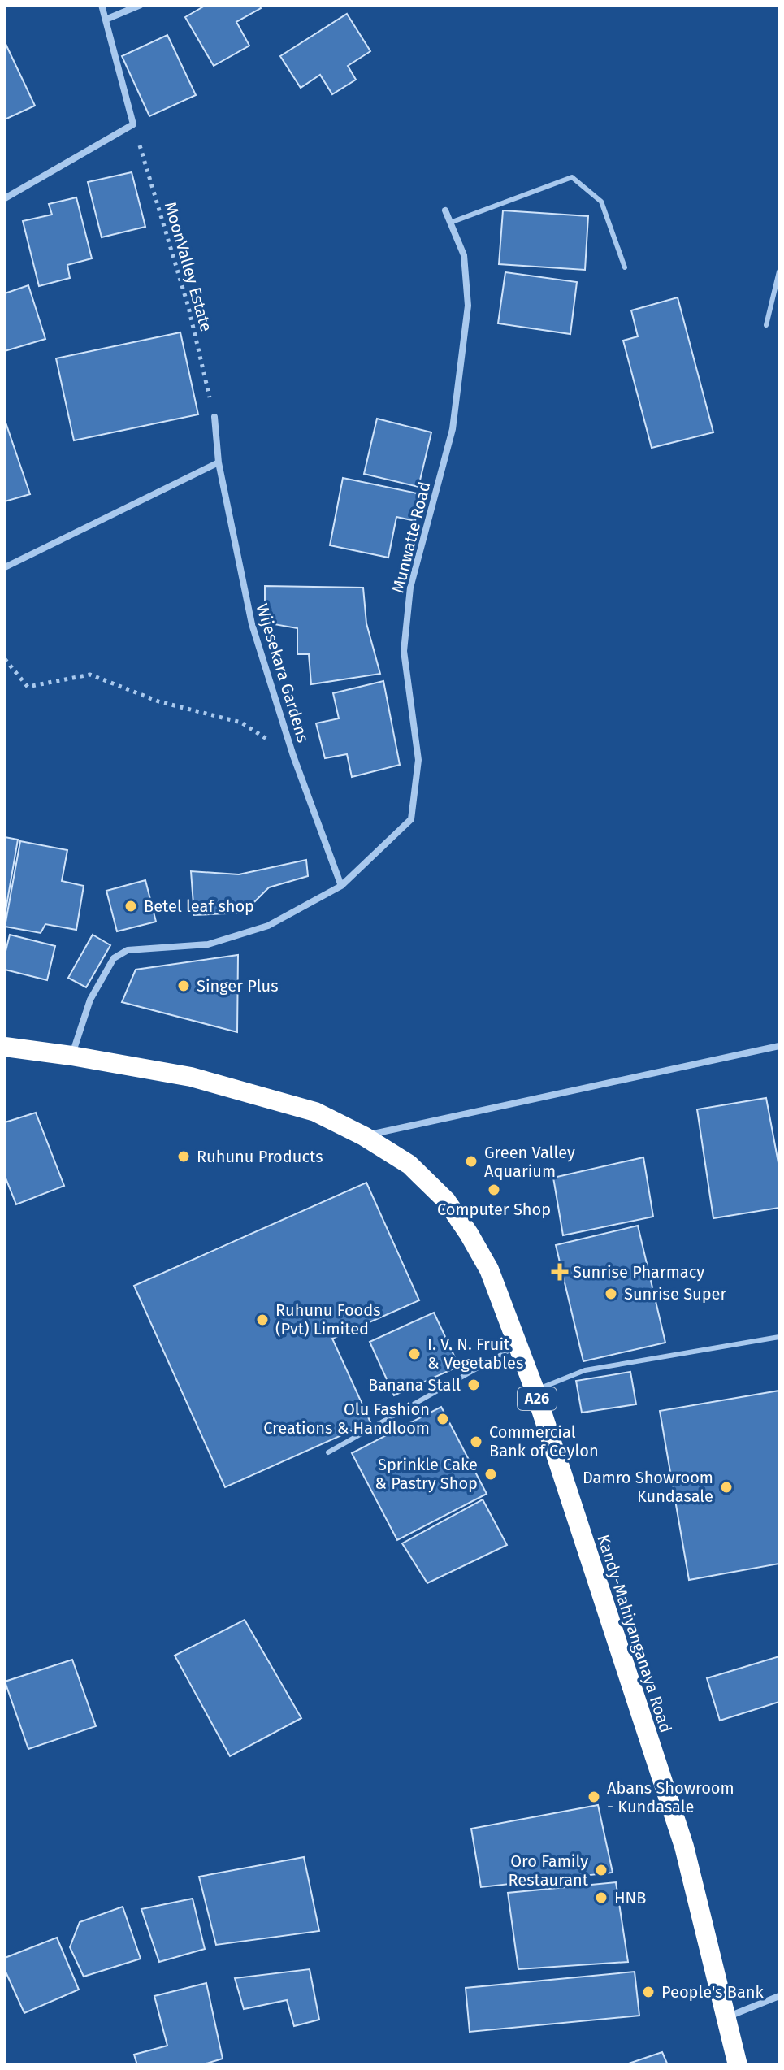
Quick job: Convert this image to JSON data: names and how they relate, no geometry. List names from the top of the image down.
{
  "streets": {
    "highway": ["A26", "Kandy-Mahiyanganaya Road"],
    "street": ["Munwatte Road", "Wijesekara Gardens"],
    "path": ["MoonValley Estate"]
  },
  "crossings": [
    ["MoonValley Estate", "Wijesekara Gardens"],
    ["Munwatte Road", "Wijesekara Gardens"],
    ["Munwatte Road", "Kandy-Mahiyanganaya Road"]
  ],
  "places": {
    "other": [
      "Betel leaf shop",
      "Singer Plus",
      "Ruhunu Products",
      "Green Valley Aquarium",
      "Computer Shop",
      "Sunrise Super",
      "Ruhunu Foods (Pvt) Limited",
      "I. V. N. Fruit & Vegetables",
      "Banana Stall",
      "Olu Fashion Creations & Handloom",
      "Commercial Bank of Ceylon",
      "Sprinkle Cake & Pastry Shop",
      "Damro Showroom Kundasale",
      "Abans Showroom - Kundasale",
      "Oro Family Restaurant",
      "HNB",
      "People's Bank"
    ],
    "health": ["Sunrise Pharmacy"]
  }
}
